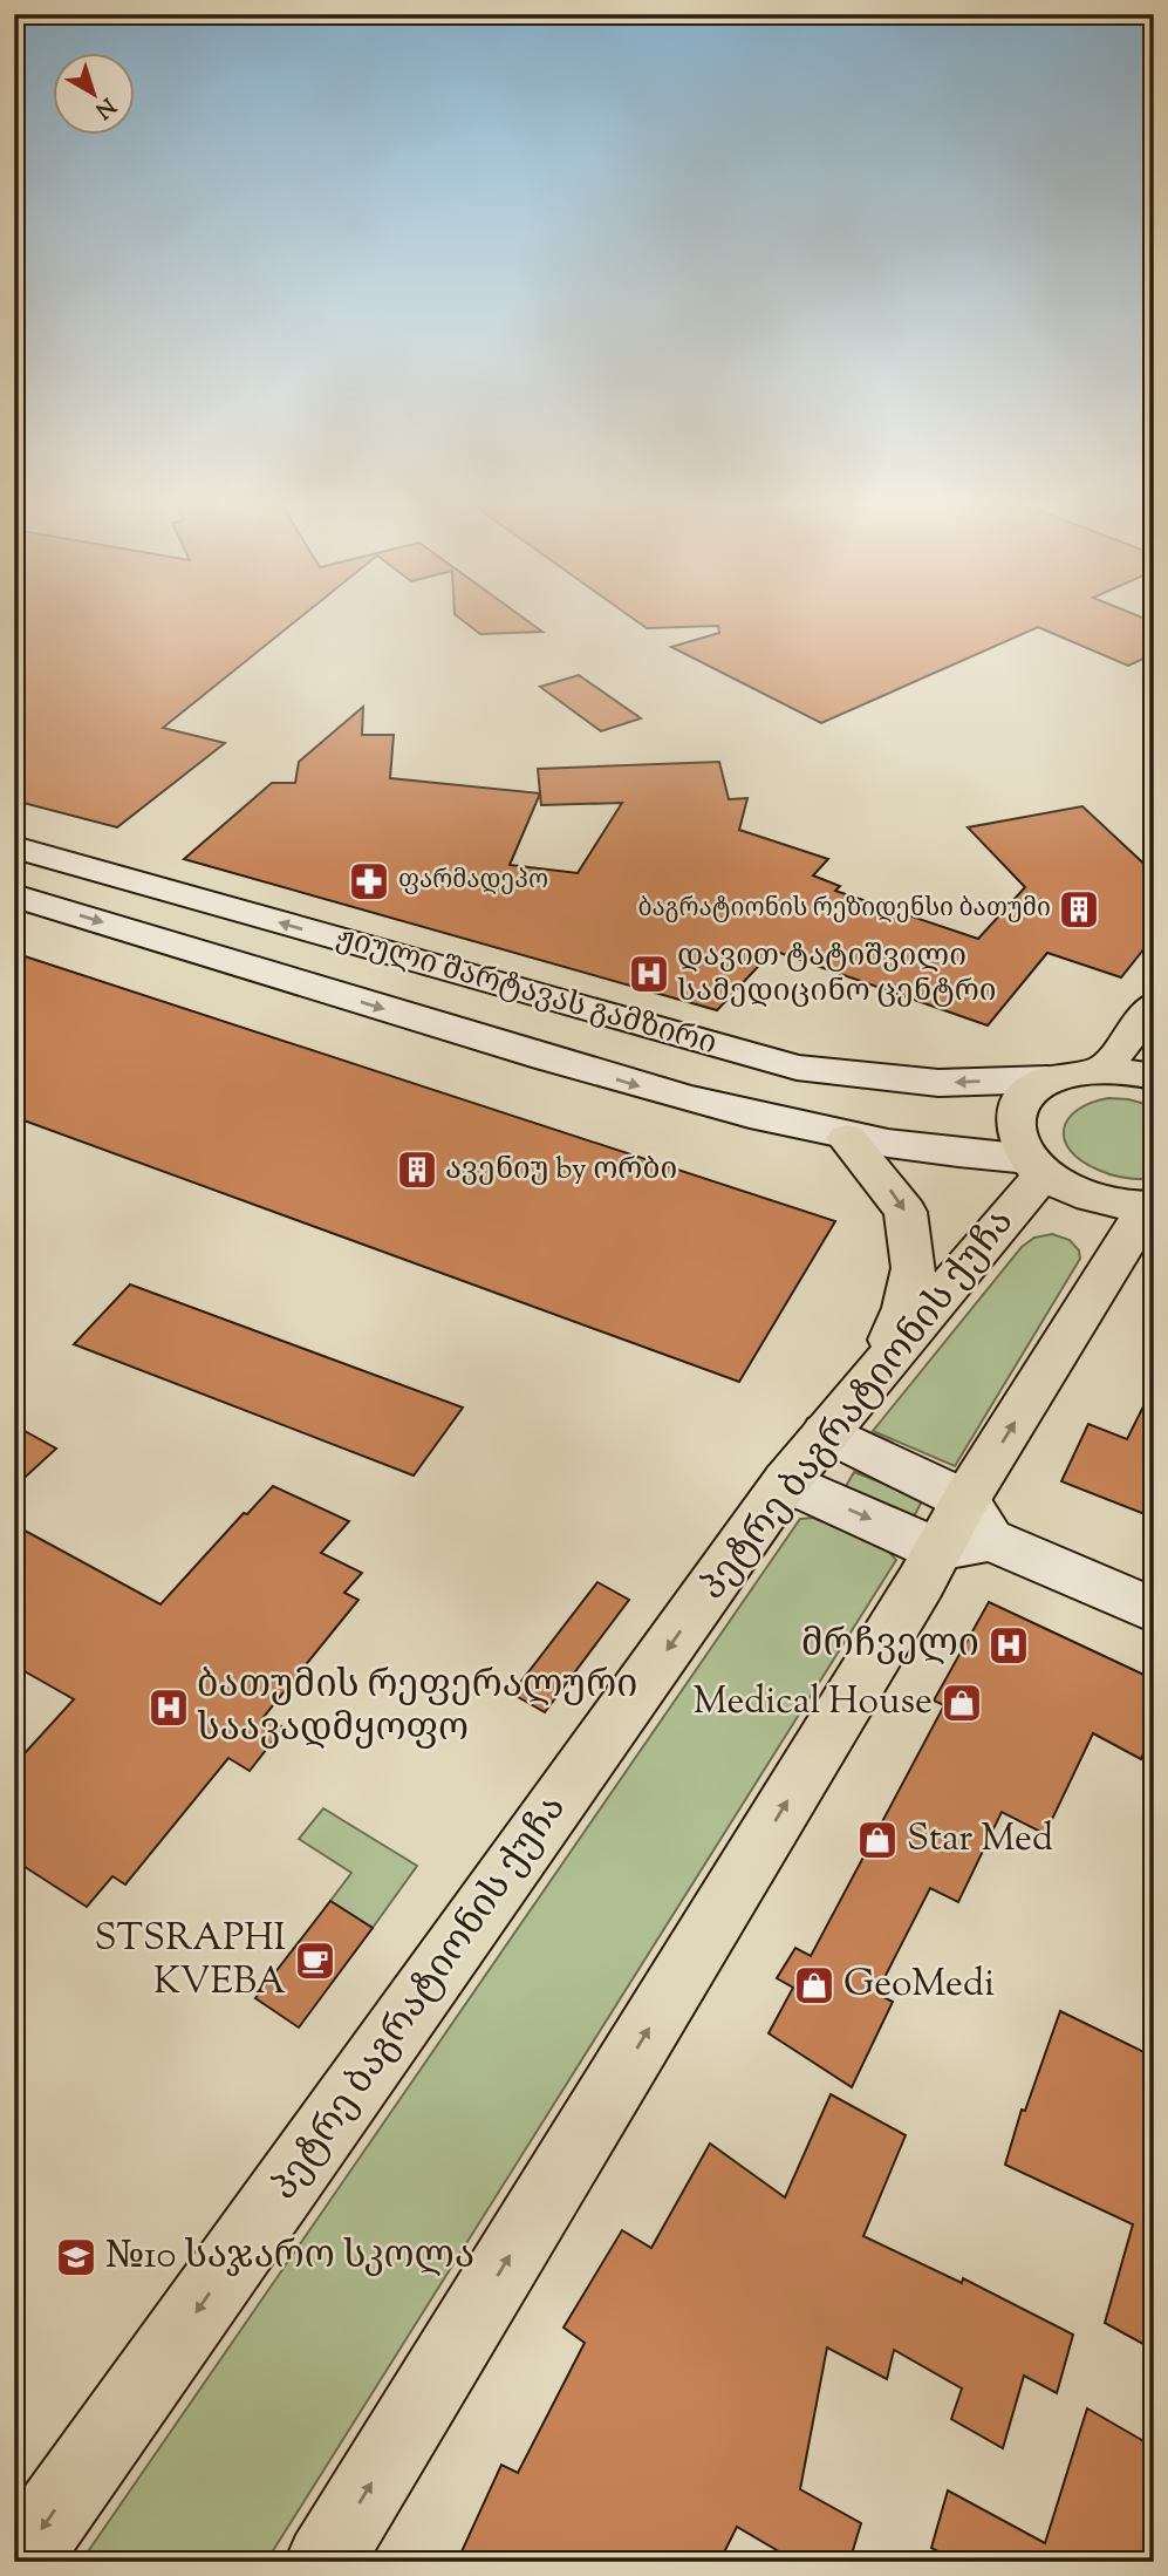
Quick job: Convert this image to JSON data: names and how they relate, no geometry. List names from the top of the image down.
{
  "streets": {
    "main road": ["ჟიული შარტავას გამზირი", "პეტრე ბაგრატიონის ქუჩა"]
  },
  "crossings": [
    ["ჟიული შარტავას გამზირი", "პეტრე ბაგრატიონის ქუჩა"]
  ],
  "places": {
    "pharmacy": ["ფარმადეპო"],
    "building": ["ბაგრატიონის რეზიდენსი ბათუმი", "ავენიუ by ორბი"],
    "hospital": ["დავით ტატიშვილი სამედიცინო ცენტრი", "მრჩველი", "ბათუმის რეფერალური საავადმყოფო"],
    "shop": ["Medical House", "Star Med", "GeoMedi"],
    "cafe": ["STSRAPHI KVEBA"],
    "school or university": ["№10 საჯარო სკოლა"]
  },
  "north": "bottom right"
}
